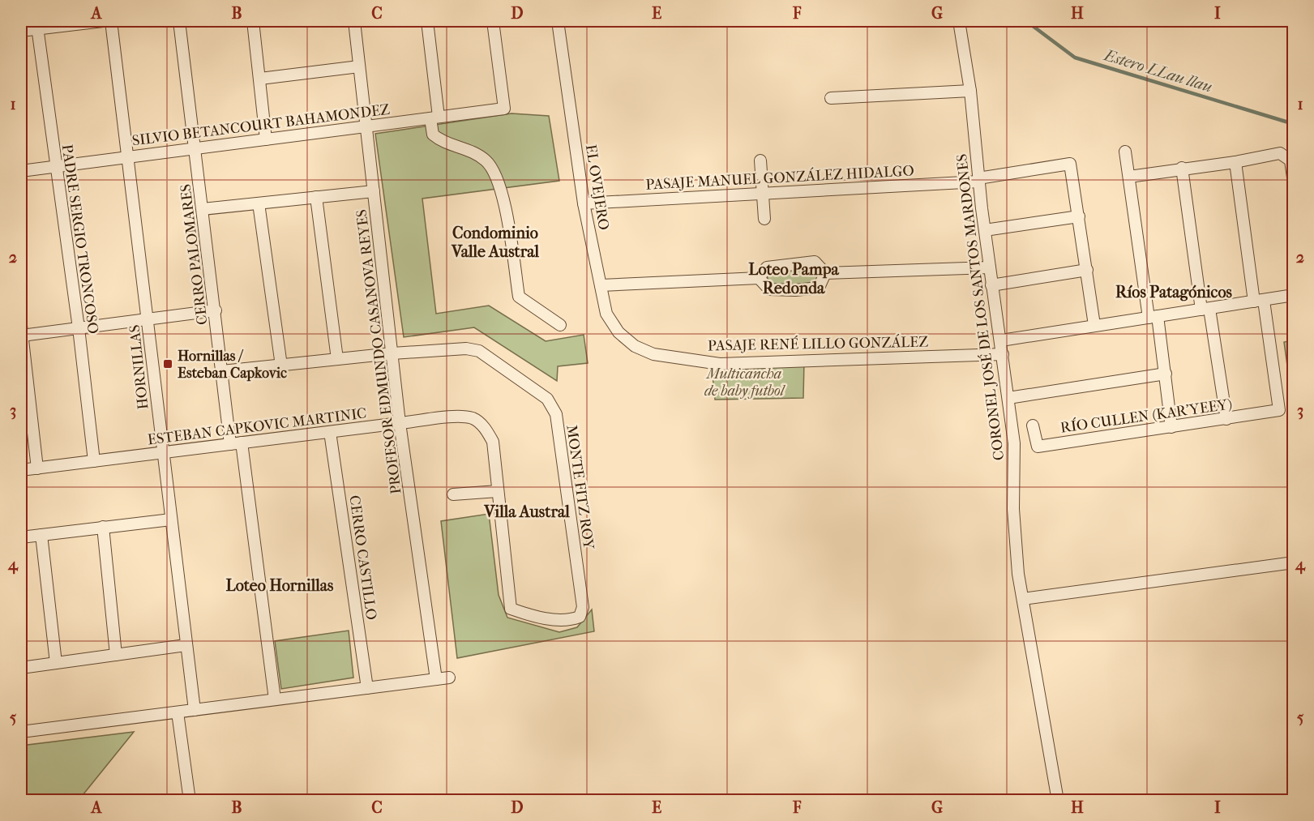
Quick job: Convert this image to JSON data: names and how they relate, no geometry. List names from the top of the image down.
{
  "streets": {
    "street": [
      "SILVIO BETANCOURT BAHAMONDEZ",
      "PASAJE MANUEL GONZÁLEZ HIDALGO",
      "EL OVEJERO",
      "PADRE SERGIO TRONCOSO",
      "CERRO PALOMARES",
      "CORONEL JOSÉ DE LOS SANTOS MARDONES",
      "PASAJE RENÉ LILLO GONZÁLEZ",
      "PROFESOR EDMUNDO CASANOVA REYES",
      "HORNILLAS",
      "RÍO CULLEN (KAR'YEEY)",
      "ESTEBAN CAPKOVIC MARTINIC",
      "MONTE FITZ ROY",
      "CERRO CASTILLO"
    ]
  },
  "crossings": [
    ["SILVIO BETANCOURT BAHAMONDEZ", "PADRE SERGIO TRONCOSO"],
    ["SILVIO BETANCOURT BAHAMONDEZ", "CERRO PALOMARES"],
    ["SILVIO BETANCOURT BAHAMONDEZ", "PROFESOR EDMUNDO CASANOVA REYES"],
    ["SILVIO BETANCOURT BAHAMONDEZ", "HORNILLAS"],
    ["PASAJE MANUEL GONZÁLEZ HIDALGO", "EL OVEJERO"],
    ["PASAJE MANUEL GONZÁLEZ HIDALGO", "CORONEL JOSÉ DE LOS SANTOS MARDONES"],
    ["EL OVEJERO", "PASAJE RENÉ LILLO GONZÁLEZ"],
    ["PADRE SERGIO TRONCOSO", "ESTEBAN CAPKOVIC MARTINIC"],
    ["CERRO PALOMARES", "ESTEBAN CAPKOVIC MARTINIC"],
    ["CERRO PALOMARES", "MONTE FITZ ROY"],
    ["CORONEL JOSÉ DE LOS SANTOS MARDONES", "PASAJE RENÉ LILLO GONZÁLEZ"],
    ["PROFESOR EDMUNDO CASANOVA REYES", "ESTEBAN CAPKOVIC MARTINIC"],
    ["PROFESOR EDMUNDO CASANOVA REYES", "MONTE FITZ ROY"],
    ["HORNILLAS", "ESTEBAN CAPKOVIC MARTINIC"],
    ["ESTEBAN CAPKOVIC MARTINIC", "MONTE FITZ ROY"],
    ["ESTEBAN CAPKOVIC MARTINIC", "CERRO CASTILLO"]
  ],
  "districts": [
    "Condominio Valle Austral",
    "Loteo Pampa Redonda",
    "Ríos Patagónicos",
    "Villa Austral",
    "Loteo Hornillas"
  ],
  "water": ["Estero LLau llau"],
  "parks": ["Multicancha de baby futbol"],
  "places": {
    "transit": ["Hornillas / Esteban Capkovic"]
  },
  "grid": {
    "columns": [
      "A",
      "B",
      "C",
      "D",
      "E",
      "F",
      "G",
      "H",
      "I"
    ],
    "rows": [
      "1",
      "2",
      "3",
      "4",
      "5"
    ]
  }
}
